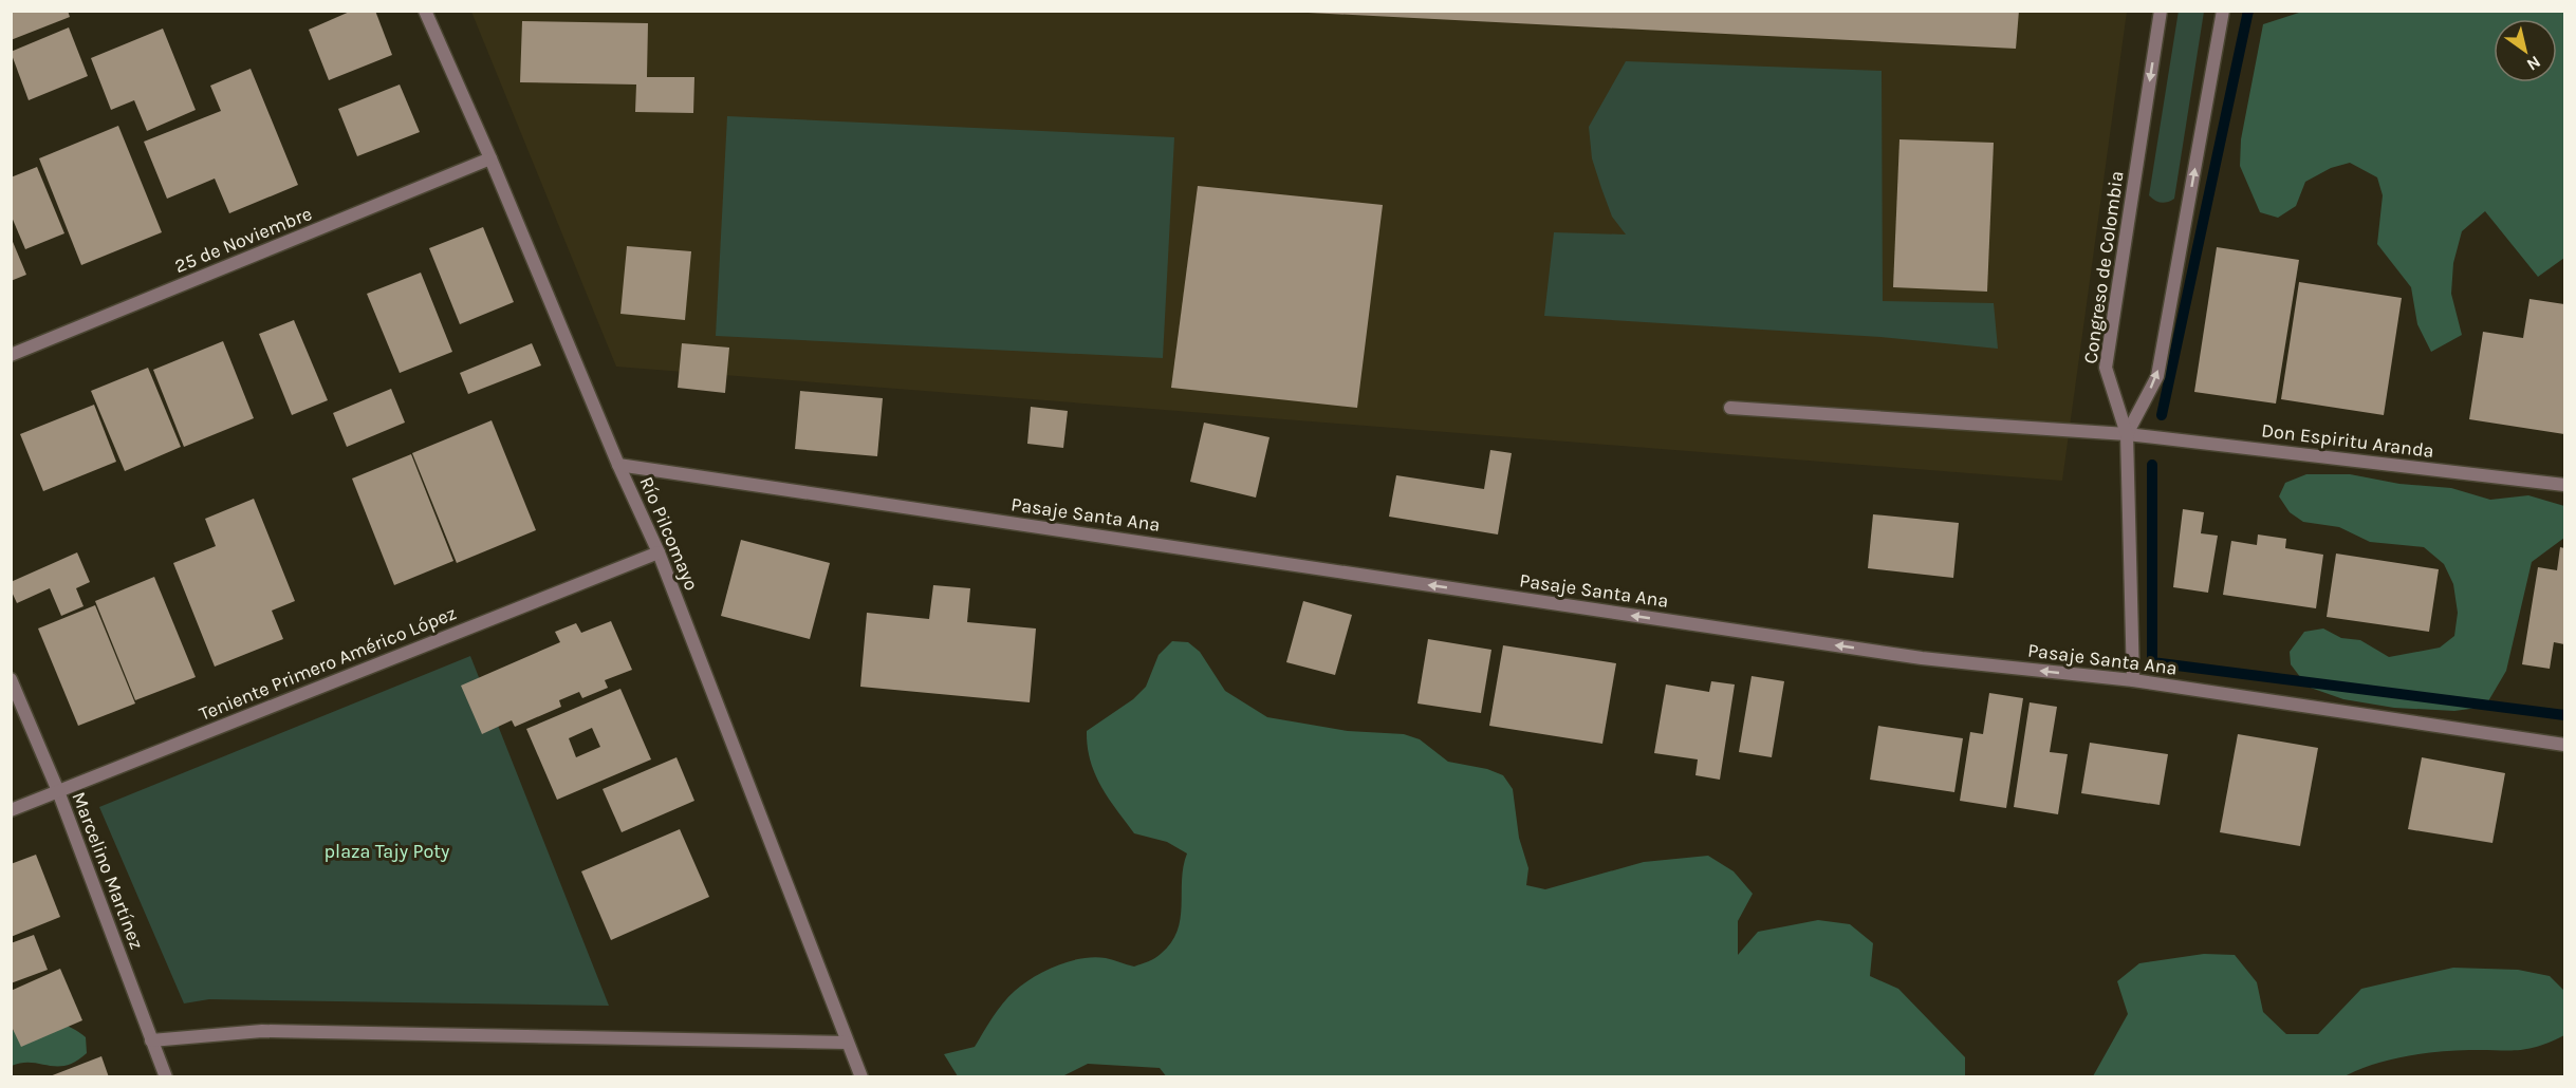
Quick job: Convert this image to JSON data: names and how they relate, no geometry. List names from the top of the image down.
{
  "streets": {
    "street": [
      "25 de Noviembre",
      "Congreso de Colombia",
      "Don Espiritu Aranda",
      "Pasaje Santa Ana",
      "Río Pilcomayo",
      "Teniente Primero Américo López",
      "Marcelino Martínez"
    ]
  },
  "crossings": [
    ["25 de Noviembre", "Río Pilcomayo"],
    ["Congreso de Colombia", "Don Espiritu Aranda"],
    ["Congreso de Colombia", "Pasaje Santa Ana"],
    ["Pasaje Santa Ana", "Río Pilcomayo"],
    ["Río Pilcomayo", "Teniente Primero Américo López"],
    ["Teniente Primero Américo López", "Marcelino Martínez"]
  ],
  "one_way": ["Pasaje Santa Ana"],
  "parks": ["plaza Tajy Poty"],
  "north": "bottom right"
}
